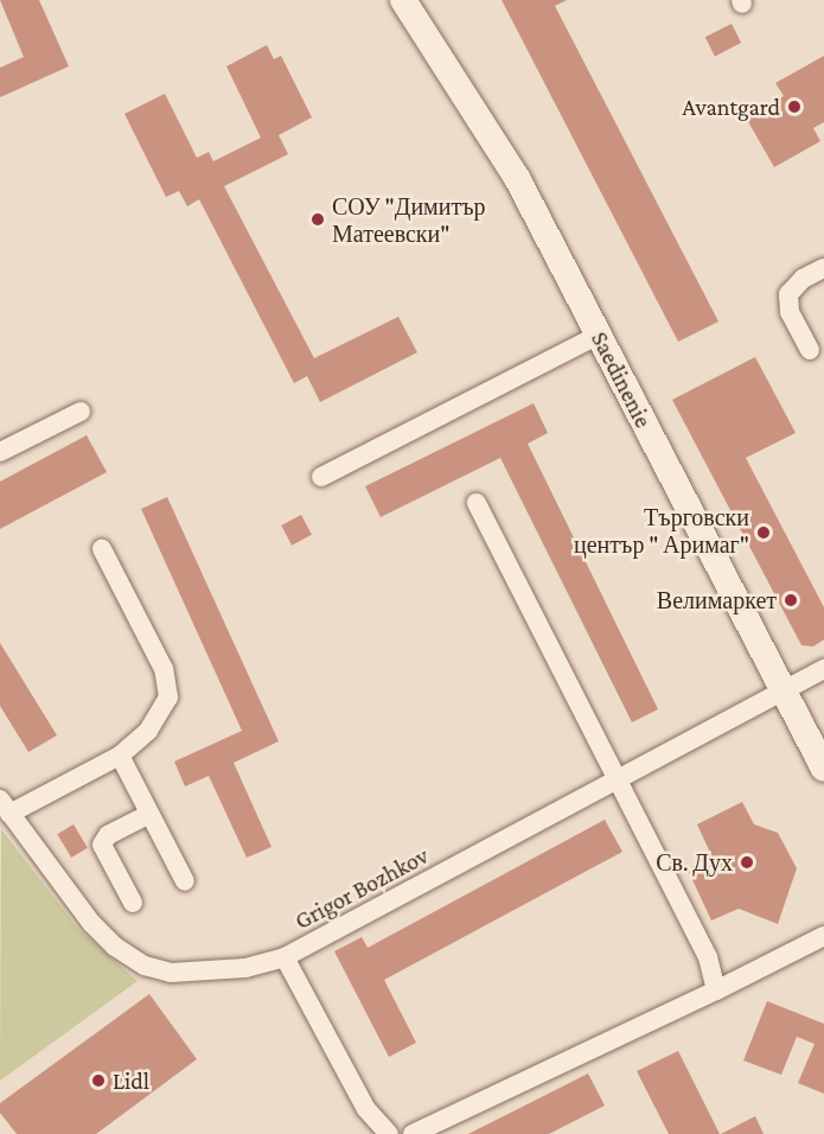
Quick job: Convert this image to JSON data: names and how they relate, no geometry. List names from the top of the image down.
{
  "streets": {
    "street": ["Saedinenie", "Grigor Bozhkov"]
  },
  "crossings": [
    ["Saedinenie", "Grigor Bozhkov"]
  ],
  "places": [
    "Avantgard",
    "СОУ \"Димитър Матеевски\"",
    "Търговски център \" Аримаг\"",
    "Велимаркет",
    "Св. Дух",
    "Lidl"
  ]
}
